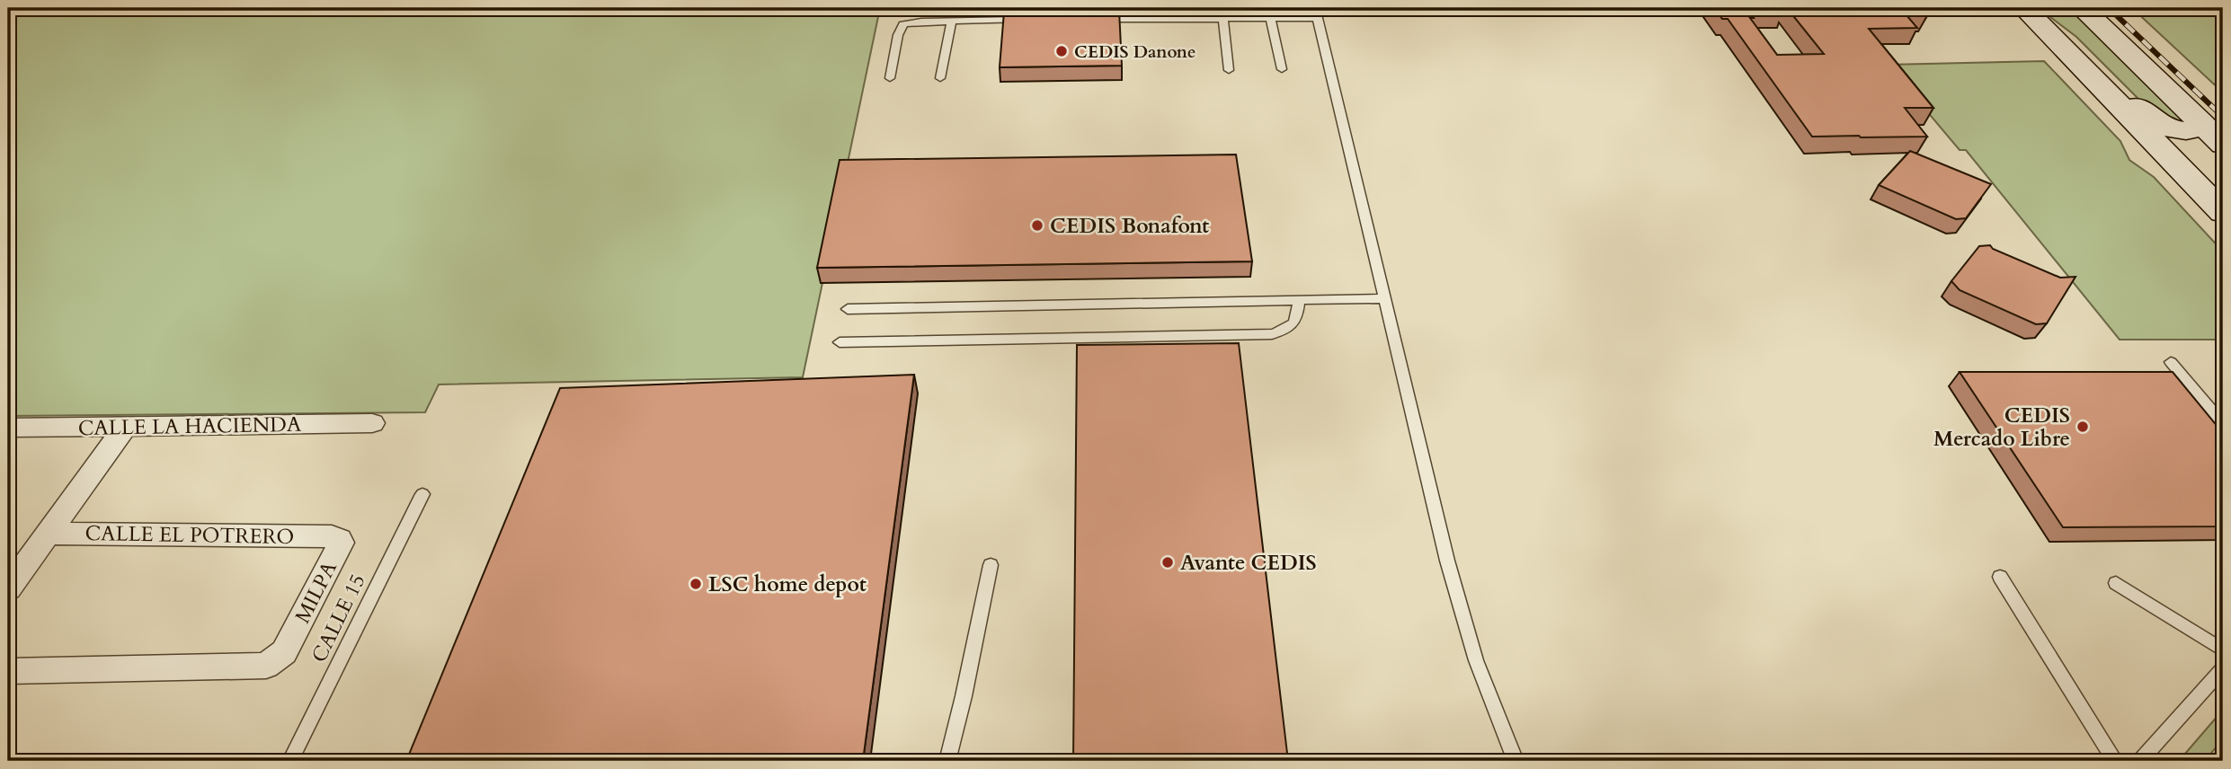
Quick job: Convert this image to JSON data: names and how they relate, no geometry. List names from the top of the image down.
{
  "streets": {
    "street": ["CALLE LA HACIENDA", "CALLE EL POTRERO", "MILPA"],
    "lane": ["CALLE 15"]
  },
  "crossings": [
    ["CALLE EL POTRERO", "MILPA"]
  ],
  "places": [
    "CEDIS Danone",
    "CEDIS Bonafont",
    "CEDIS Mercado Libre",
    "Avante CEDIS",
    "LSC home depot"
  ]
}
